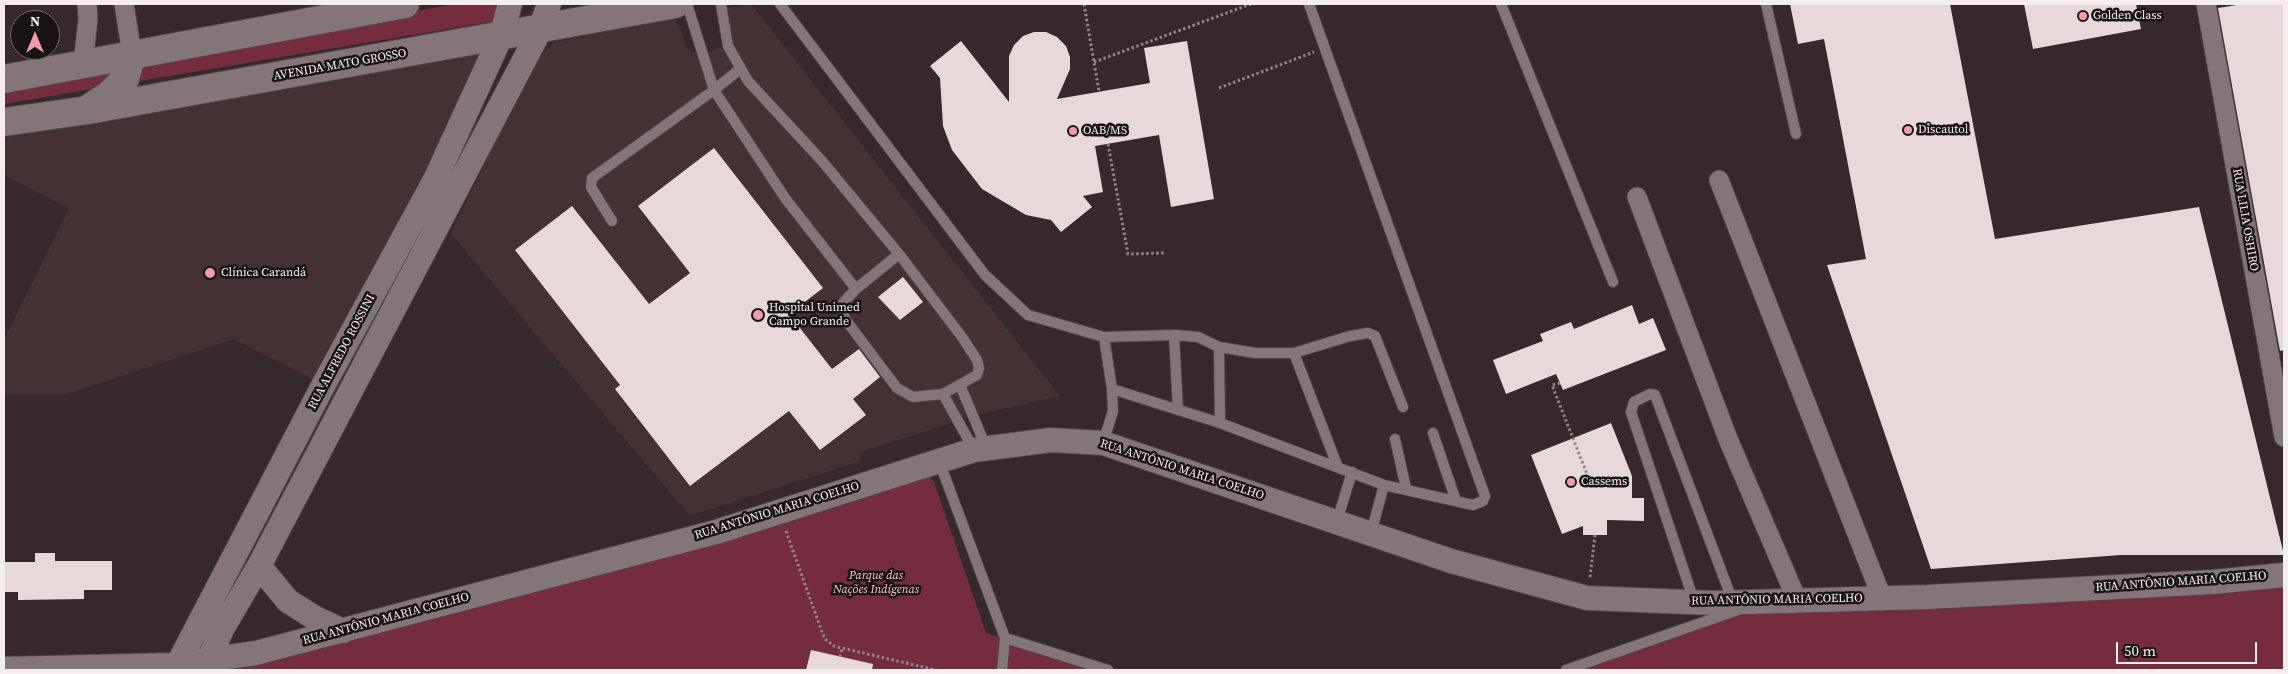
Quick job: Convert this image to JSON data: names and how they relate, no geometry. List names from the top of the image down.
{
  "streets": {
    "main road": ["AVENIDA MATO GROSSO"],
    "street": ["RUA LILIA OSHIRO", "RUA ALFREDO ROSSINI", "RUA ANTÔNIO MARIA COELHO"]
  },
  "crossings": [
    ["AVENIDA MATO GROSSO", "RUA ALFREDO ROSSINI"],
    ["RUA ALFREDO ROSSINI", "RUA ANTÔNIO MARIA COELHO"]
  ],
  "parks": ["Parque das Nações Indígenas"],
  "places": [
    "Golden Class",
    "Discautol",
    "OAB/MS",
    "Clínica Carandá",
    "Hospital Unimed Campo Grande",
    "Cassems"
  ],
  "scale_bar": "50 m",
  "north": "top"
}
